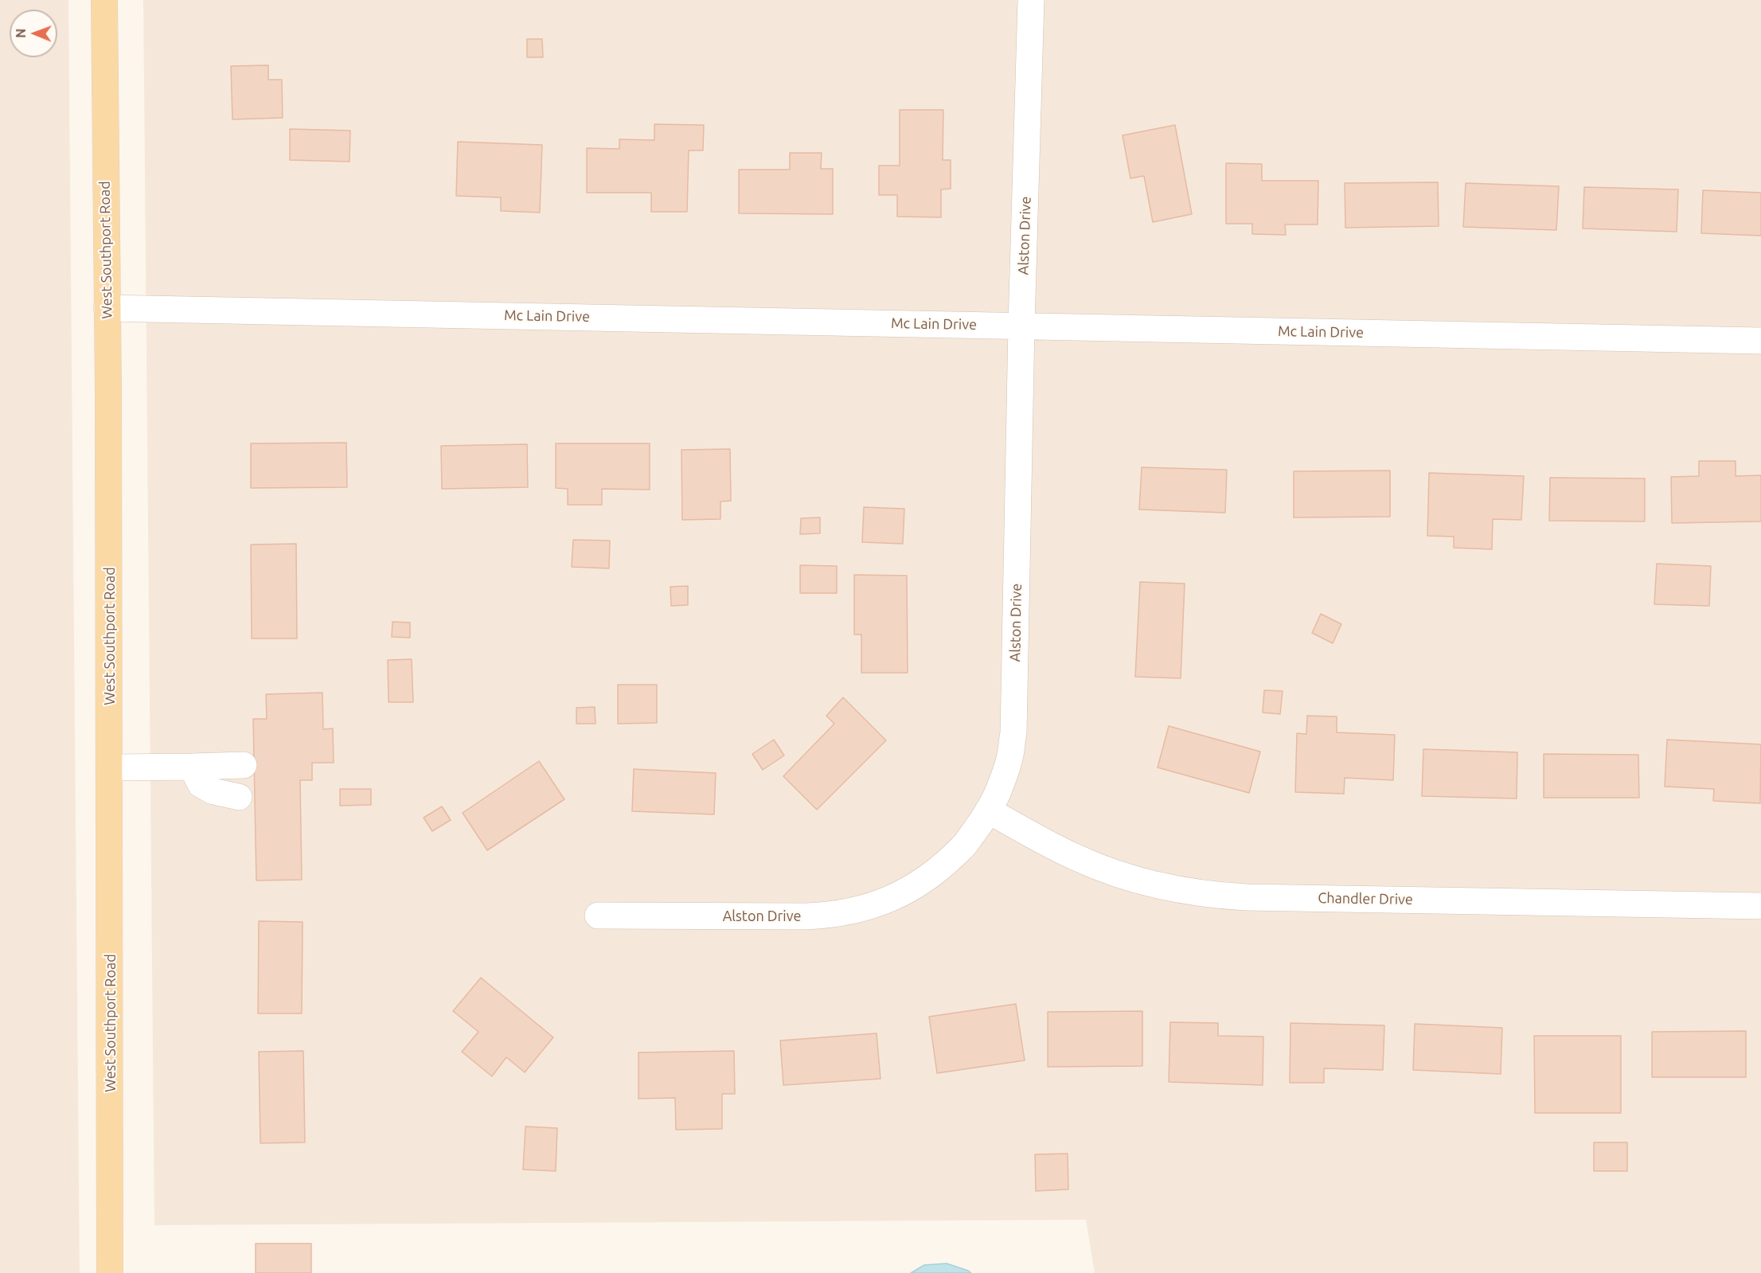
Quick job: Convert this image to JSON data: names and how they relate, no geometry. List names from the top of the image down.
{
  "streets": {
    "main road": ["West Southport Road"],
    "street": ["Alston Drive", "Mc Lain Drive", "Chandler Drive"]
  },
  "crossings": [
    ["Alston Drive", "Mc Lain Drive"],
    ["Alston Drive", "Chandler Drive"],
    ["West Southport Road", "Mc Lain Drive"]
  ],
  "north": "left"
}
